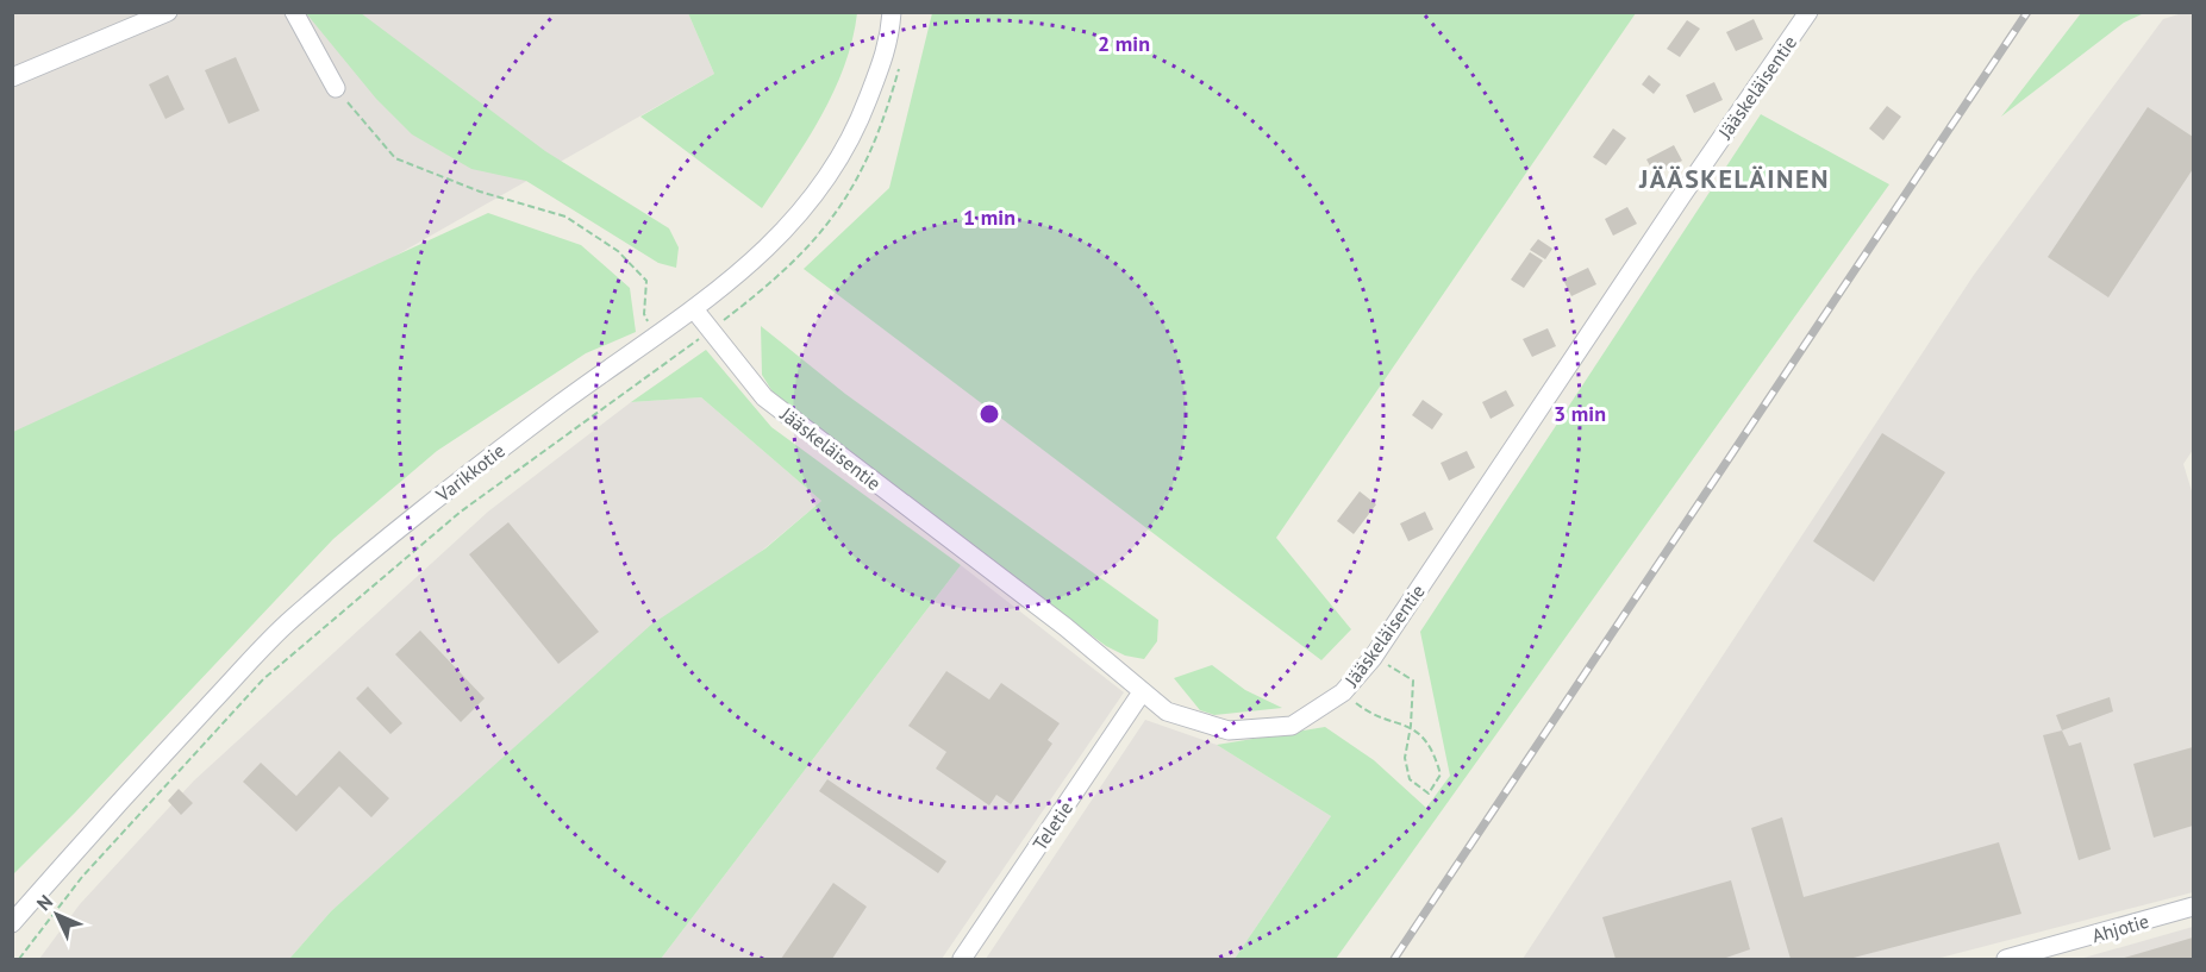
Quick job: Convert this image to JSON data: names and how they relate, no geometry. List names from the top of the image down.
{
  "streets": {
    "street": [
      "Jääskeläisentie",
      "Varikkotie",
      "Teletie",
      "Ahjotie"
    ]
  },
  "crossings": [
    ["Jääskeläisentie", "Varikkotie"],
    ["Jääskeläisentie", "Teletie"]
  ],
  "districts": ["JÄÄSKELÄINEN"],
  "north": "top left",
  "rings": ["2 min", "1 min", "3 min"]
}
